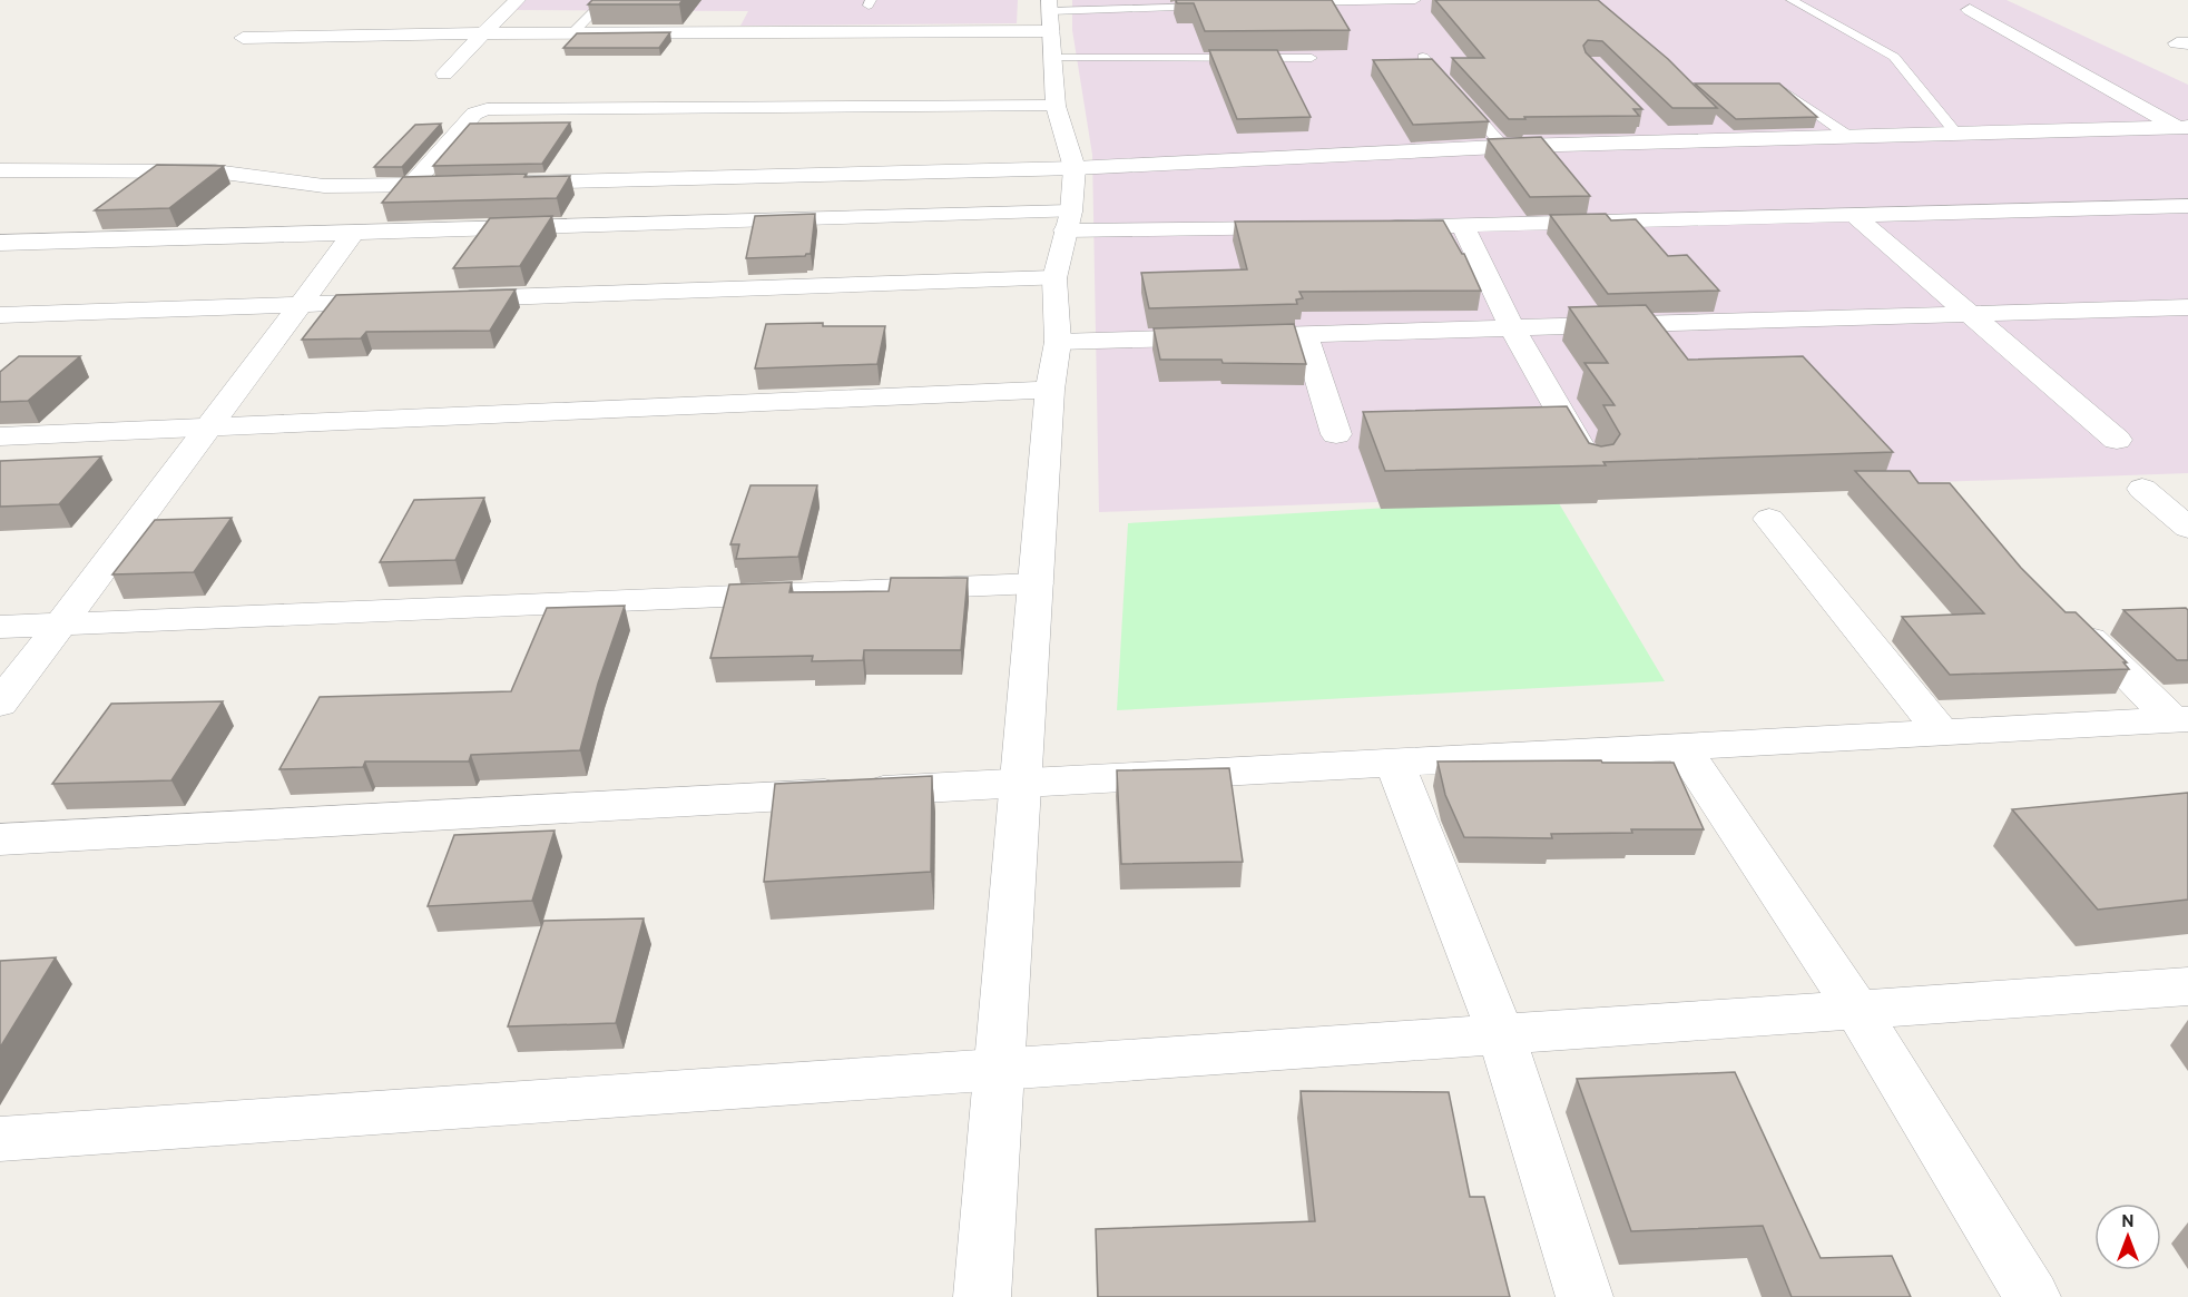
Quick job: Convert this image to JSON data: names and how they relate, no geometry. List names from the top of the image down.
{
  "north": "top"
}
